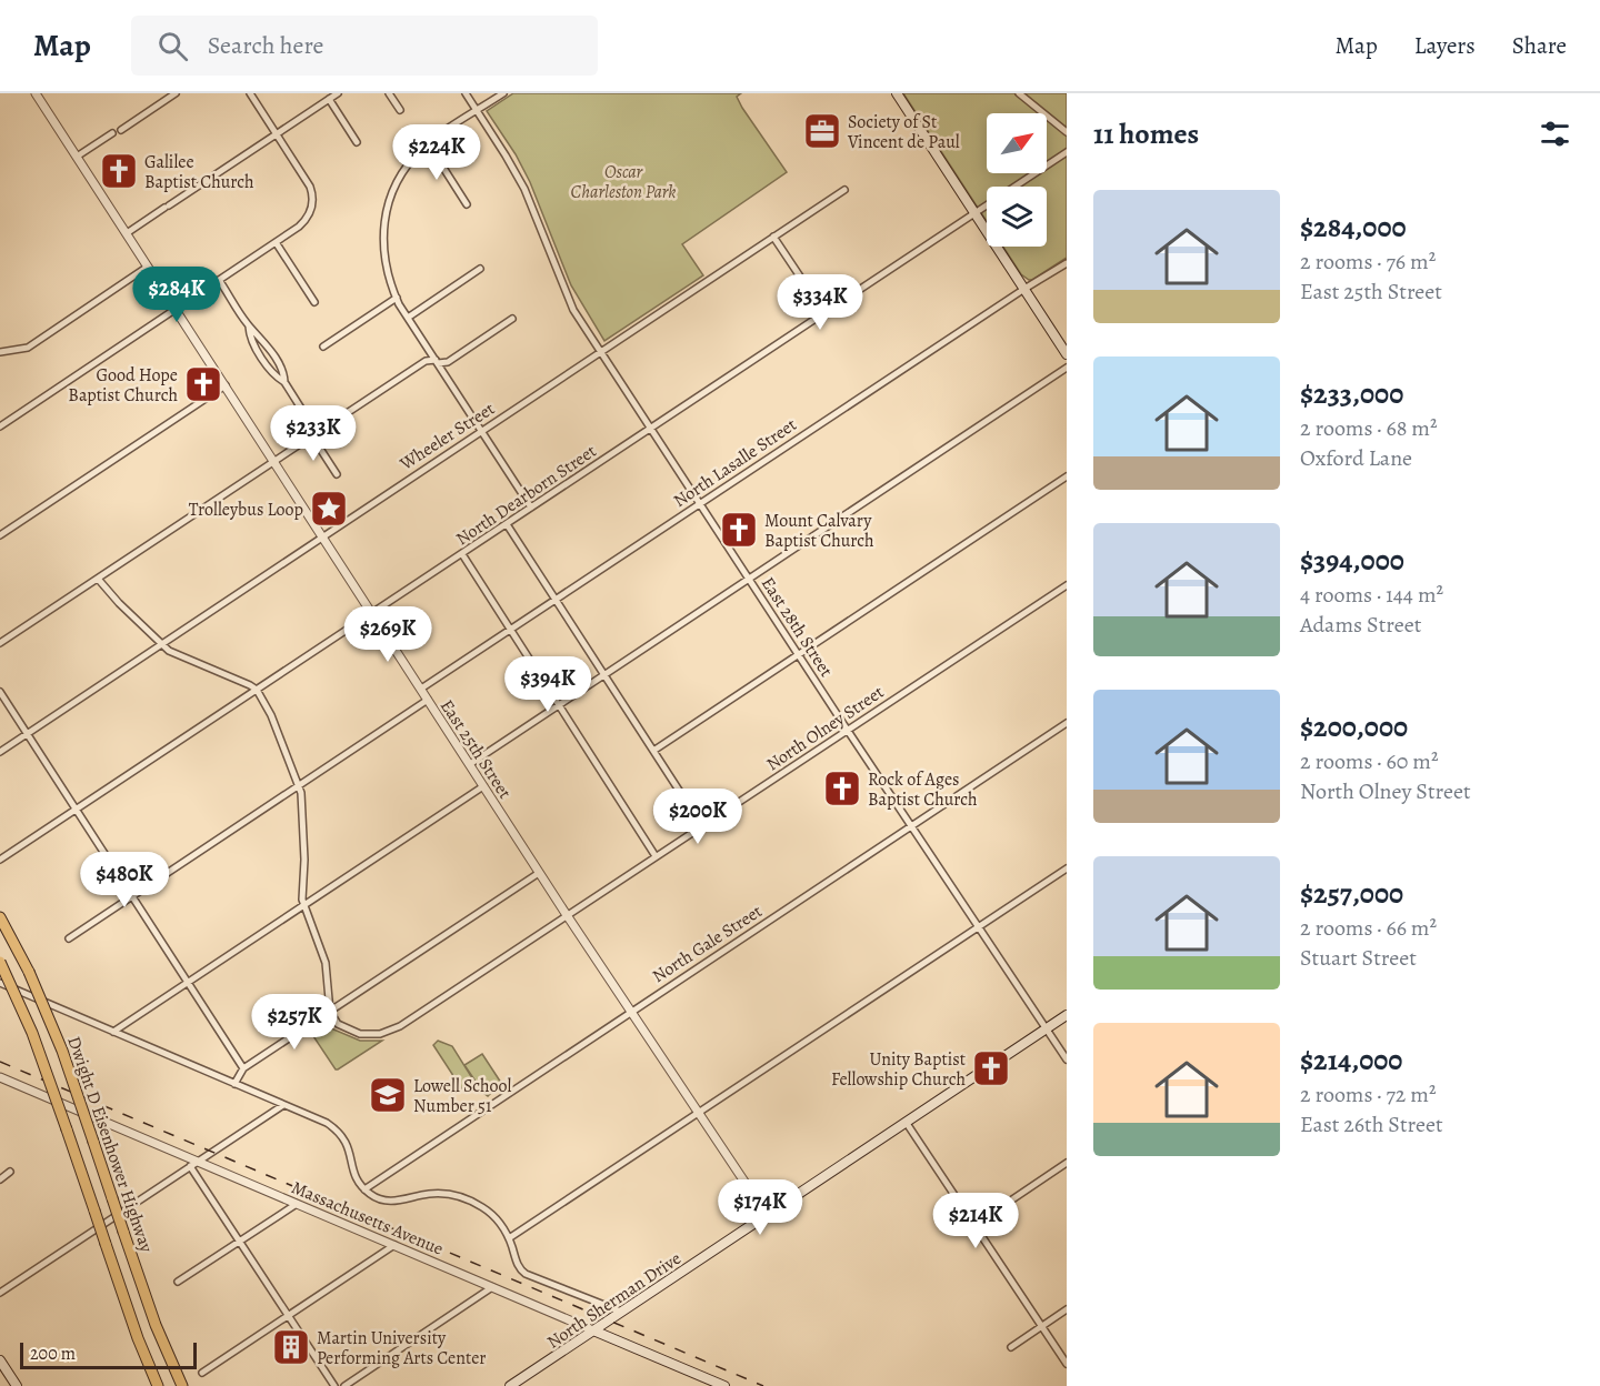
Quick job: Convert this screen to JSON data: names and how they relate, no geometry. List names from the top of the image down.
{
  "streets": {
    "highway": ["Dwight D Eisenhower Highway"],
    "main road": ["Massachusetts Avenue", "North Sherman Drive"],
    "street": [
      "Wheeler Street",
      "North Lasalle Street",
      "North Dearborn Street",
      "East 28th Street",
      "North Olney Street",
      "East 25th Street",
      "North Gale Street"
    ]
  },
  "crossings": [
    ["Wheeler Street", "East 28th Street"],
    ["Wheeler Street", "East 25th Street"],
    ["North Lasalle Street", "East 28th Street"],
    ["North Lasalle Street", "East 25th Street"],
    ["North Dearborn Street", "East 28th Street"],
    ["North Dearborn Street", "East 25th Street"],
    ["East 28th Street", "North Olney Street"],
    ["East 28th Street", "North Gale Street"],
    ["East 28th Street", "North Sherman Drive"],
    ["North Olney Street", "East 25th Street"],
    ["East 25th Street", "North Gale Street"],
    ["East 25th Street", "North Sherman Drive"],
    ["Massachusetts Avenue", "North Sherman Drive"]
  ],
  "parks": ["Oscar Charleston Park"],
  "places": {
    "office": ["Society of St Vincent de Paul"],
    "church": [
      "Galilee Baptist Church",
      "Good Hope Baptist Church",
      "Mount Calvary Baptist Church",
      "Rock of Ages Baptist Church",
      "Unity Baptist Fellowship Church"
    ],
    "place": ["Trolleybus Loop"],
    "school or university": ["Lowell School Number 51"],
    "building": ["Martin University Performing Arts Center"]
  },
  "scale_bar": "200 m",
  "north": "top right",
  "page": {
    "header": "Map",
    "search": "Search here",
    "nav": ["Map", "Layers", "Share"],
    "heading": "11 homes",
    "price": [
      "$224K",
      "$284K",
      "$334K",
      "$233K",
      "$269K",
      "$394K",
      "$200K",
      "$480K",
      "$257K",
      "$174K",
      "$214K"
    ],
    "list": [
      {
        "name": "$284,000",
        "note": "2 rooms · 76 m² · East 25th Street"
      },
      {
        "name": "$233,000",
        "note": "2 rooms · 68 m² · Oxford Lane"
      },
      {
        "name": "$394,000",
        "note": "4 rooms · 144 m² · Adams Street"
      },
      {
        "name": "$200,000",
        "note": "2 rooms · 60 m² · North Olney Street"
      },
      {
        "name": "$257,000",
        "note": "2 rooms · 66 m² · Stuart Street"
      },
      {
        "name": "$214,000",
        "note": "2 rooms · 72 m² · East 26th Street"
      }
    ],
    "scale": "200 m"
  }
}
